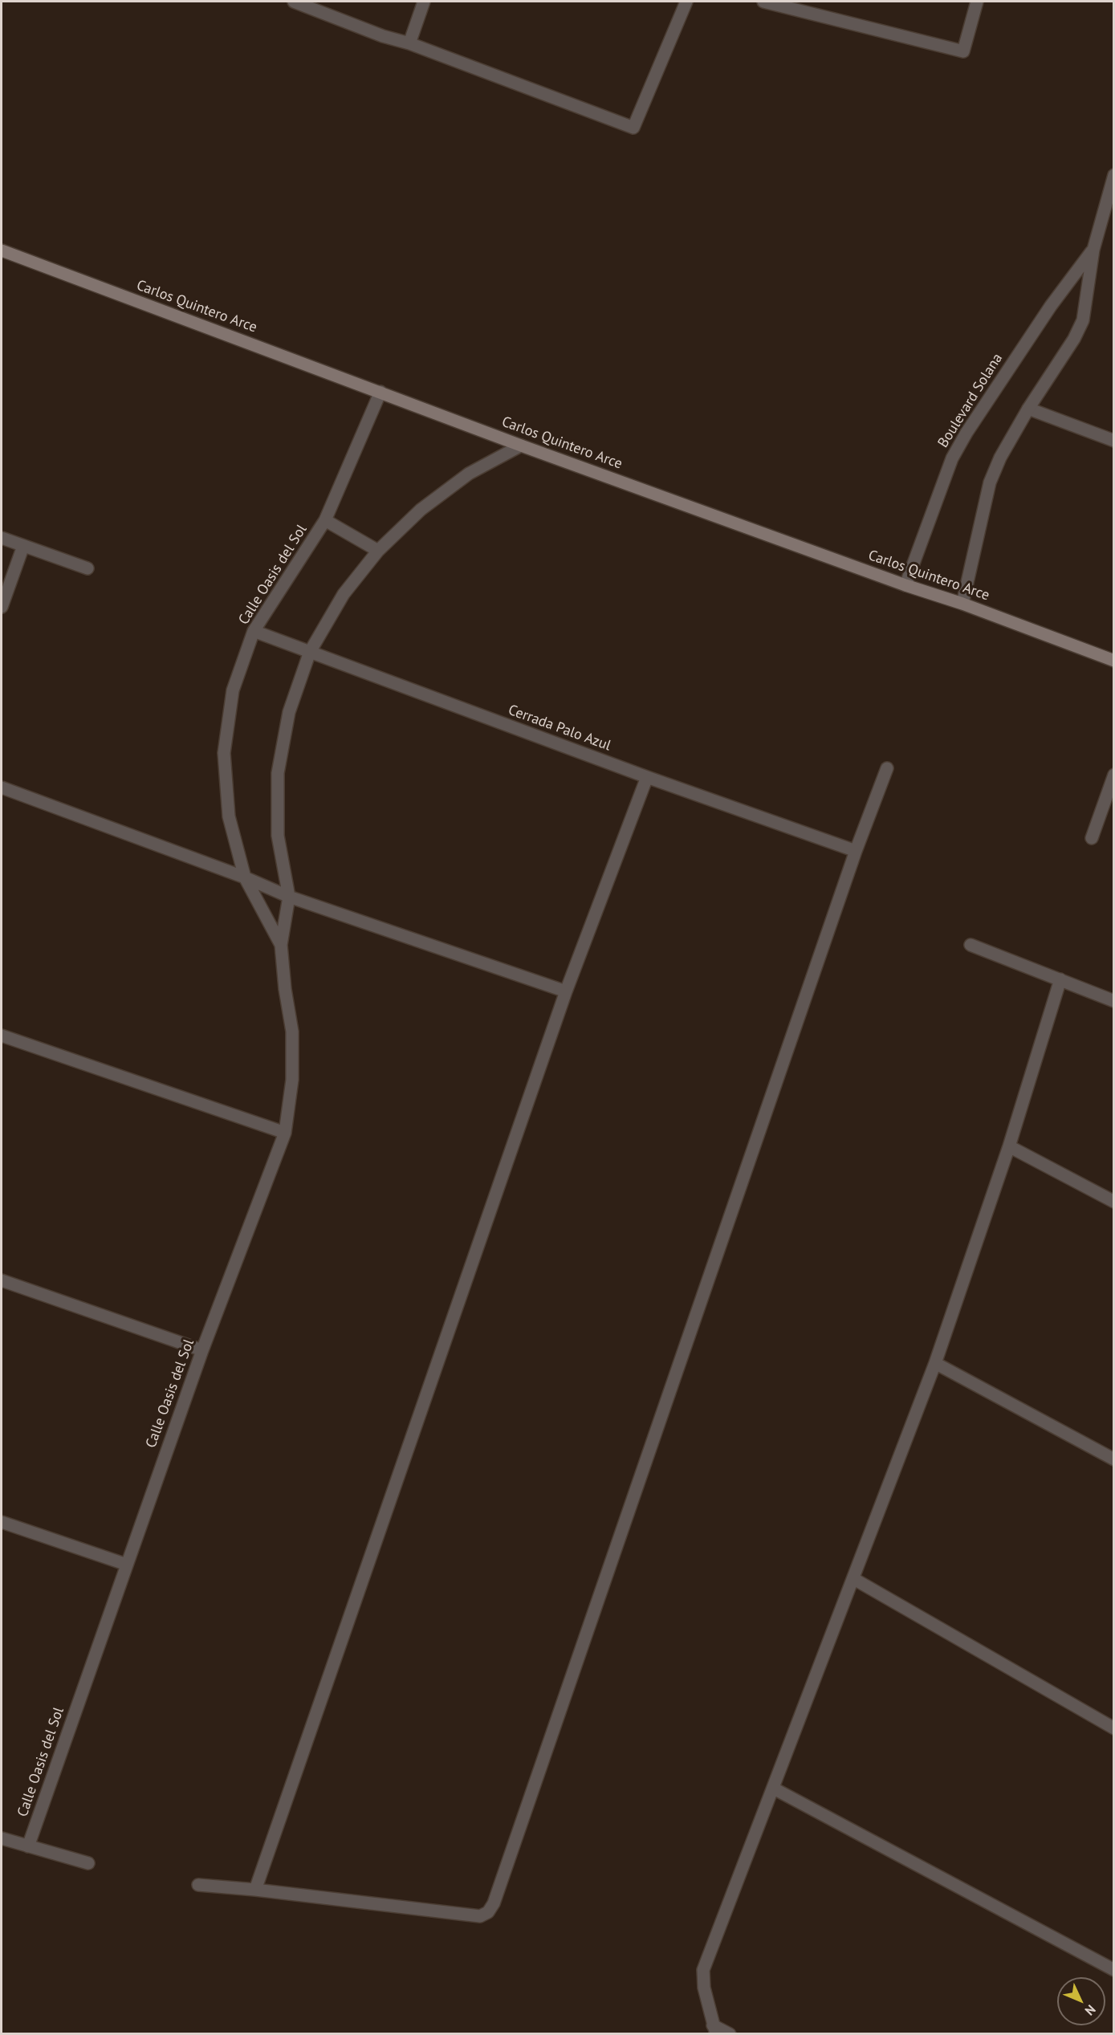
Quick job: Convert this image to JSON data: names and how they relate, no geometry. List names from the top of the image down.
{
  "streets": {
    "street": [
      "Carlos Quintero Arce",
      "Boulevard Solana",
      "Calle Oasis del Sol",
      "Cerrada Palo Azul"
    ]
  },
  "crossings": [
    ["Carlos Quintero Arce", "Boulevard Solana"],
    ["Carlos Quintero Arce", "Calle Oasis del Sol"],
    ["Calle Oasis del Sol", "Cerrada Palo Azul"]
  ],
  "north": "bottom right"
}
